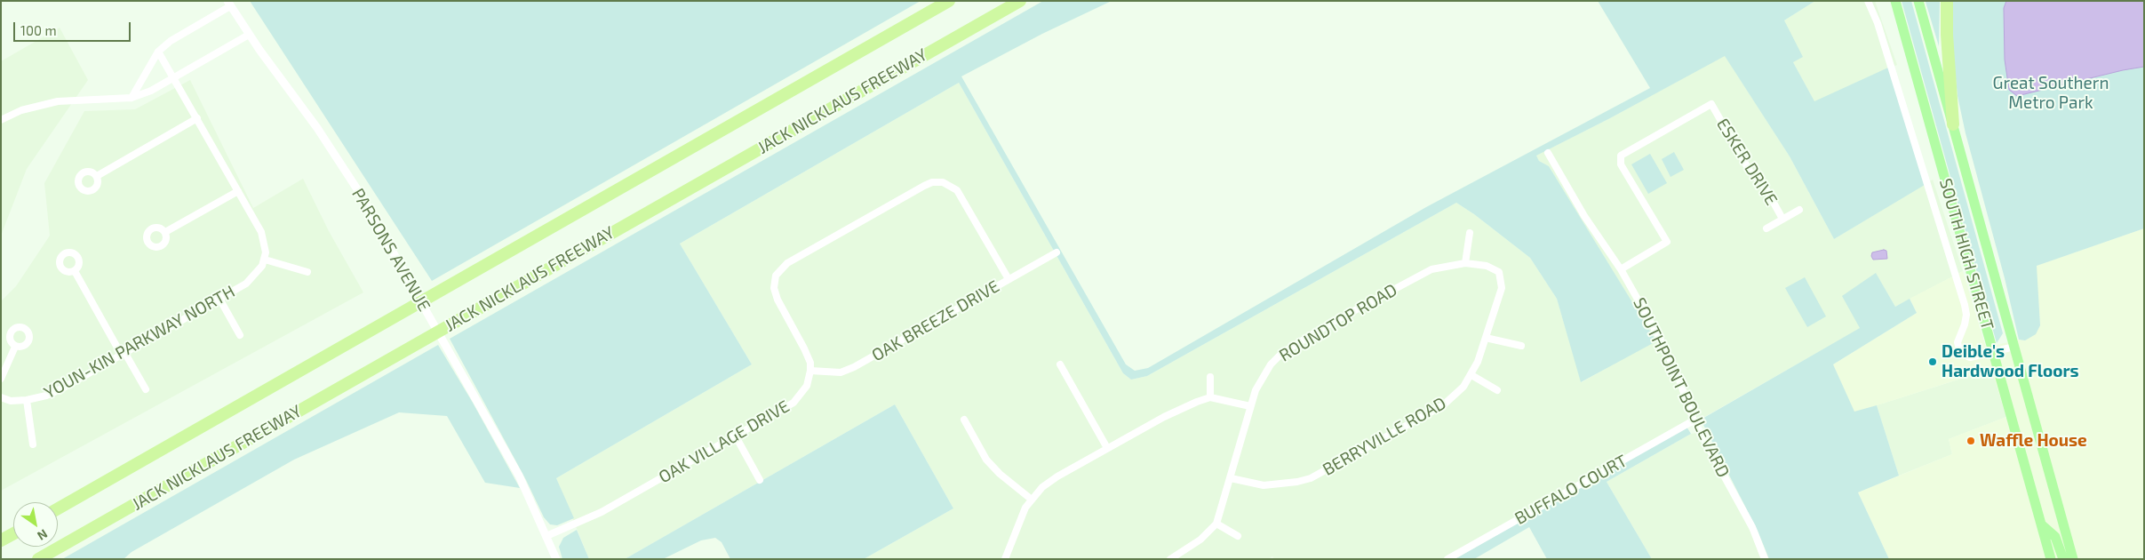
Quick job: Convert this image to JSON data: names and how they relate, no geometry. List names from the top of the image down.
{
  "streets": {
    "highway": ["JACK NICKLAUS FREEWAY"],
    "main road": ["SOUTH HIGH STREET"],
    "street": [
      "ESKER DRIVE",
      "PARSONS AVENUE",
      "OAK BREEZE DRIVE",
      "ROUNDTOP ROAD",
      "YOUN-KIN PARKWAY NORTH",
      "SOUTHPOINT BOULEVARD",
      "BERRYVILLE ROAD",
      "OAK VILLAGE DRIVE",
      "BUFFALO COURT"
    ]
  },
  "crossings": [
    ["ESKER DRIVE", "SOUTHPOINT BOULEVARD"],
    ["PARSONS AVENUE", "OAK VILLAGE DRIVE"],
    ["OAK BREEZE DRIVE", "OAK VILLAGE DRIVE"],
    ["ROUNDTOP ROAD", "BERRYVILLE ROAD"],
    ["SOUTHPOINT BOULEVARD", "BUFFALO COURT"]
  ],
  "parks": ["Great Southern Metro Park"],
  "places": ["Deible's Hardwood Floors", "Waffle House"],
  "scale_bar": "100 m",
  "north": "bottom right"
}
